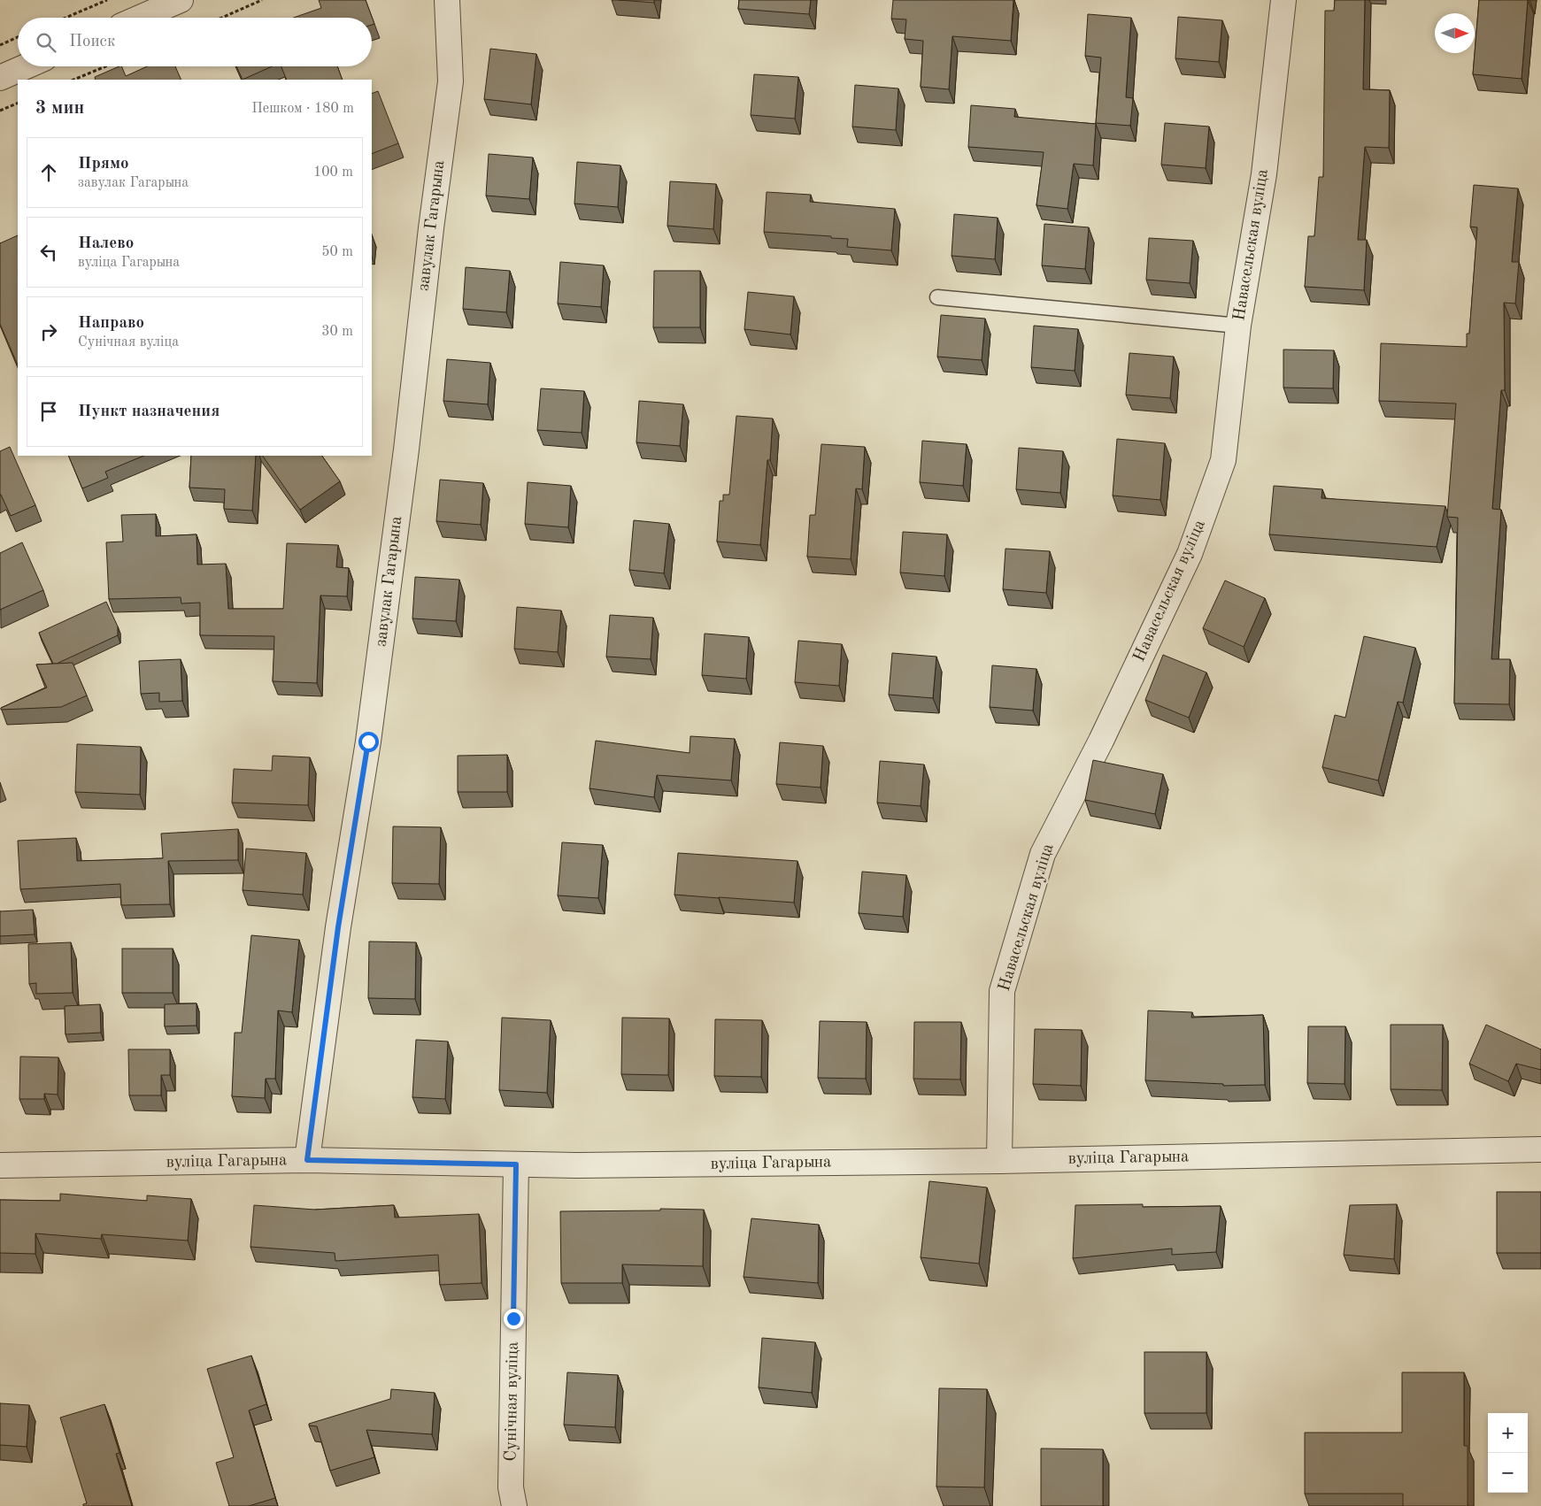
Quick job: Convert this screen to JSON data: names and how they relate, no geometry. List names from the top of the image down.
{
  "streets": {
    "street": [
      "завулак Гагарына",
      "Навасельская вуліца",
      "вуліца Гагарына",
      "Сунічная вуліца"
    ]
  },
  "crossings": [
    ["завулак Гагарына", "вуліца Гагарына"],
    ["Навасельская вуліца", "вуліца Гагарына"],
    ["вуліца Гагарына", "Сунічная вуліца"]
  ],
  "north": "right",
  "page": {
    "search": "Поиск",
    "heading": ["3 мин", "Пешком · 180 m"],
    "list": [
      ["Прямо", "завулак Гагарына", "100 m"],
      ["Налево", "вуліца Гагарына", "50 m"],
      ["Направо", "Сунічная вуліца", "30 m"],
      "Пункт назначения"
    ],
    "map_buttons": ["+", "−"]
  }
}
